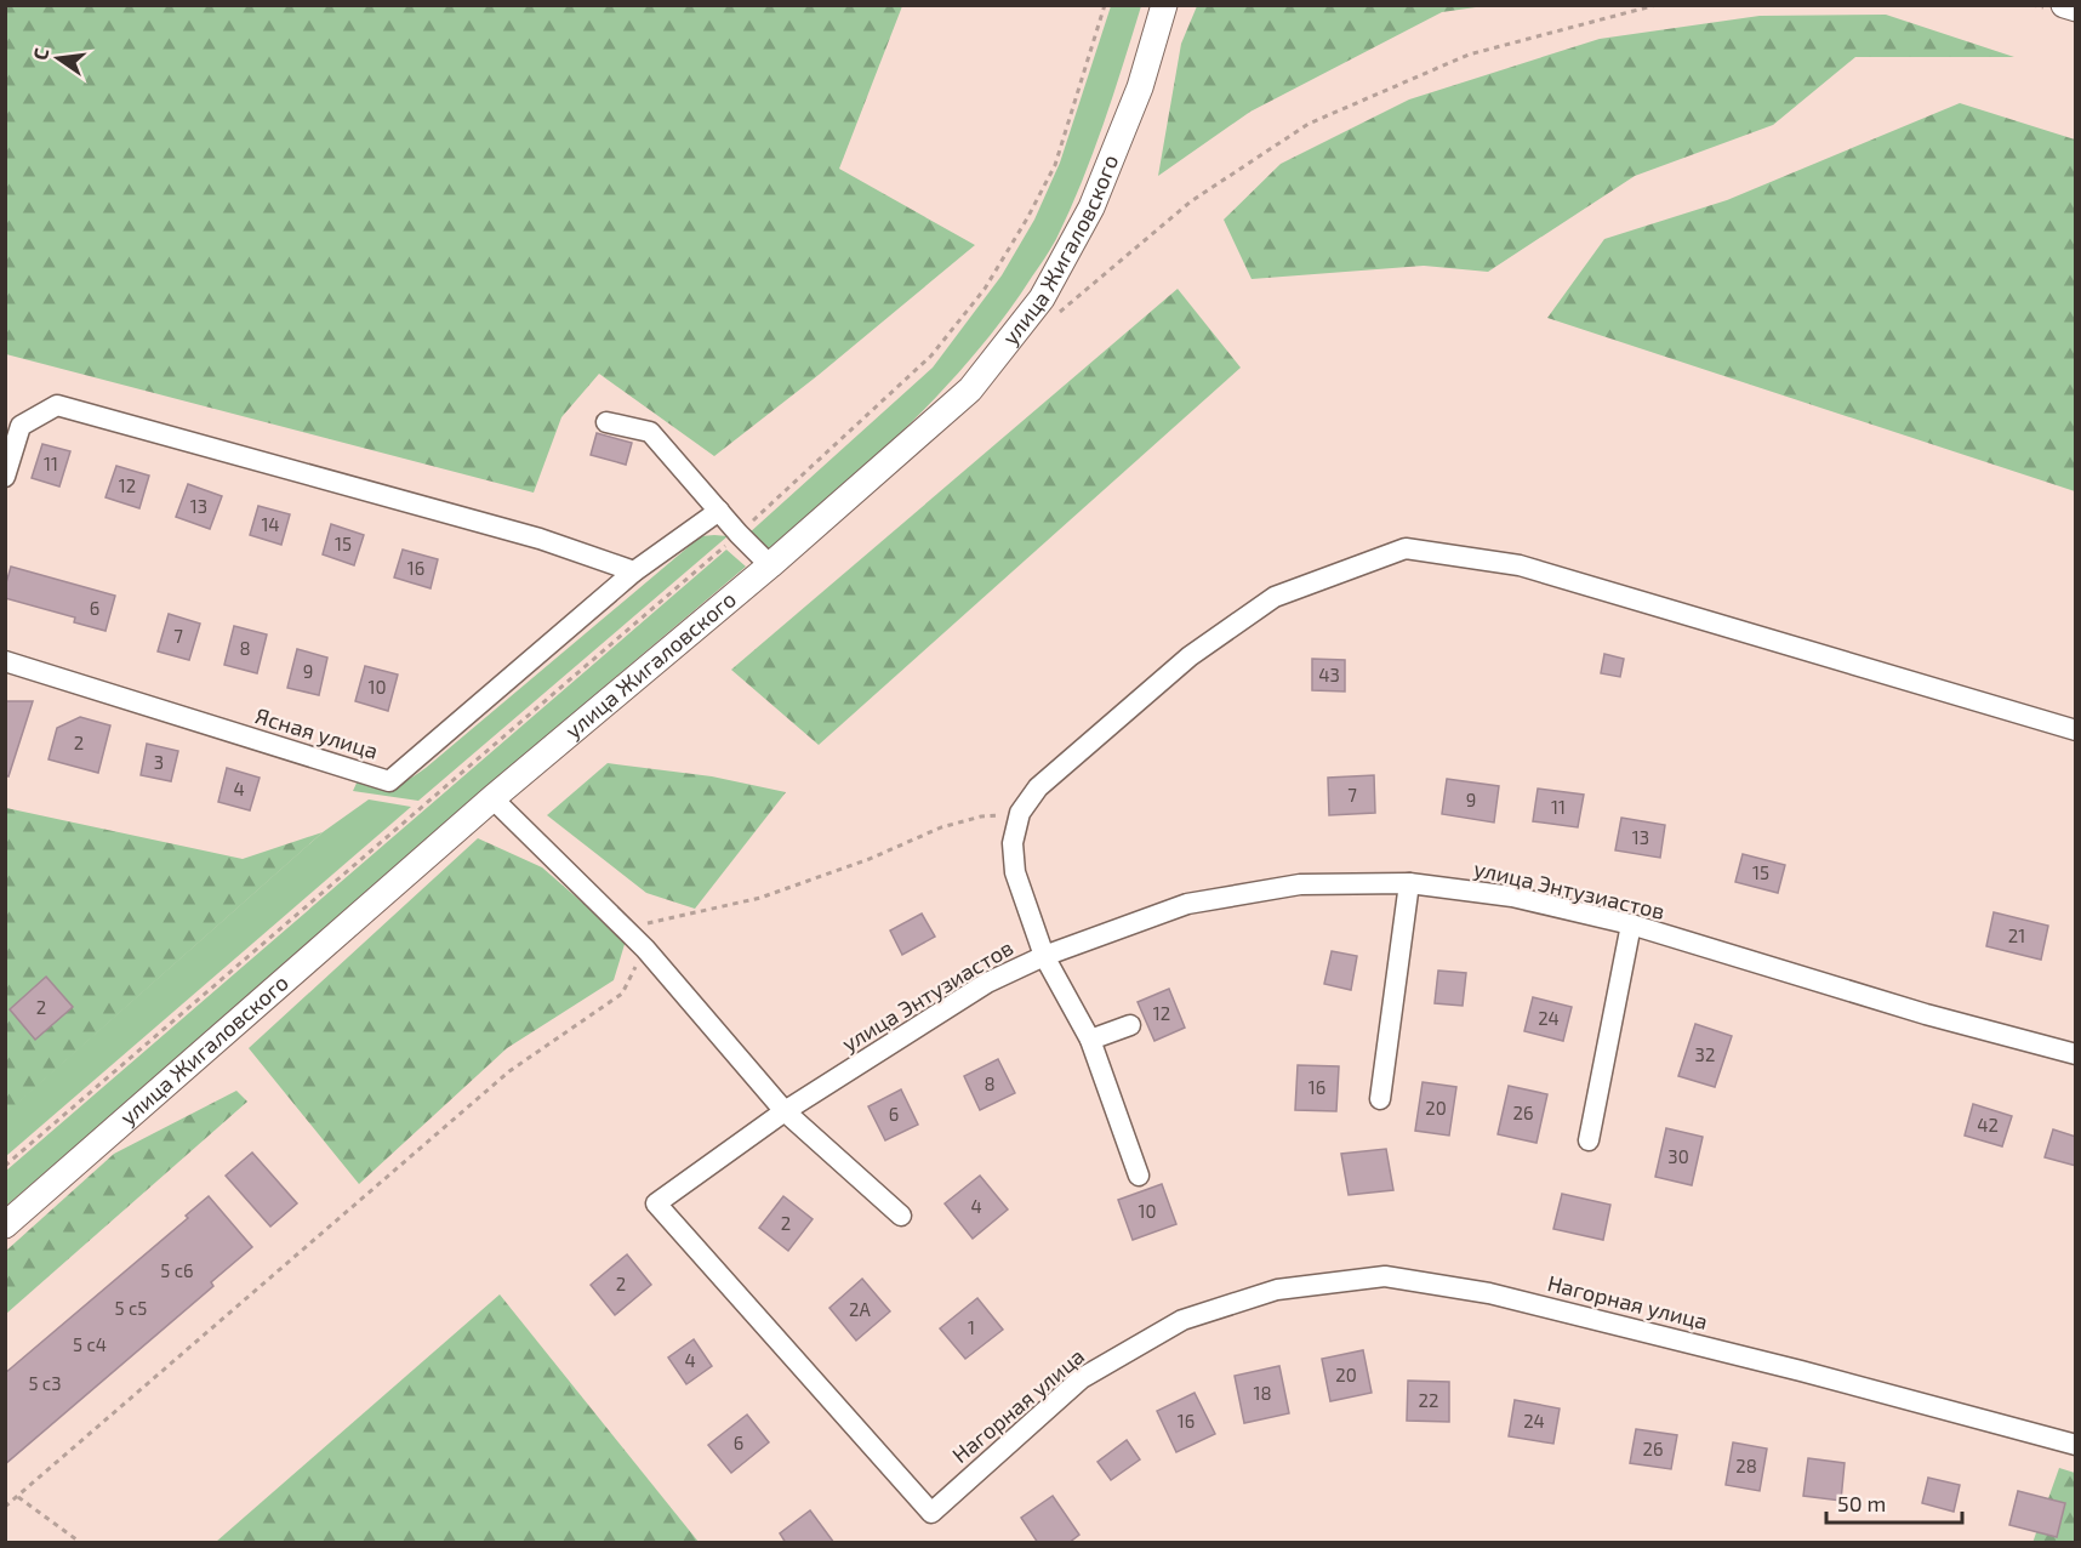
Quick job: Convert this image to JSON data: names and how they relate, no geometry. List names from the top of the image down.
{
  "streets": {
    "main road": ["улица Жигаловского"],
    "street": ["Ясная улица", "улица Энтузиастов", "Нагорная улица"]
  },
  "crossings": [
    ["улица Энтузиастов", "Нагорная улица"]
  ],
  "house_numbers": [
    "11",
    "12",
    "13",
    "14",
    "15",
    "16",
    "6",
    "7",
    "8",
    "9",
    "43",
    "10",
    "2",
    "3",
    "4",
    "7",
    "9",
    "11",
    "13",
    "15",
    "21",
    "2",
    "12",
    "24",
    "32",
    "8",
    "16",
    "20",
    "26",
    "6",
    "42",
    "30",
    "4",
    "10",
    "2",
    "5 с6",
    "2",
    "5 с5",
    "2А",
    "1",
    "5 с4",
    "4",
    "20",
    "5 с3",
    "18",
    "22",
    "16",
    "24",
    "6",
    "26",
    "28"
  ],
  "scale_bar": "50 m",
  "north": "left"
}
